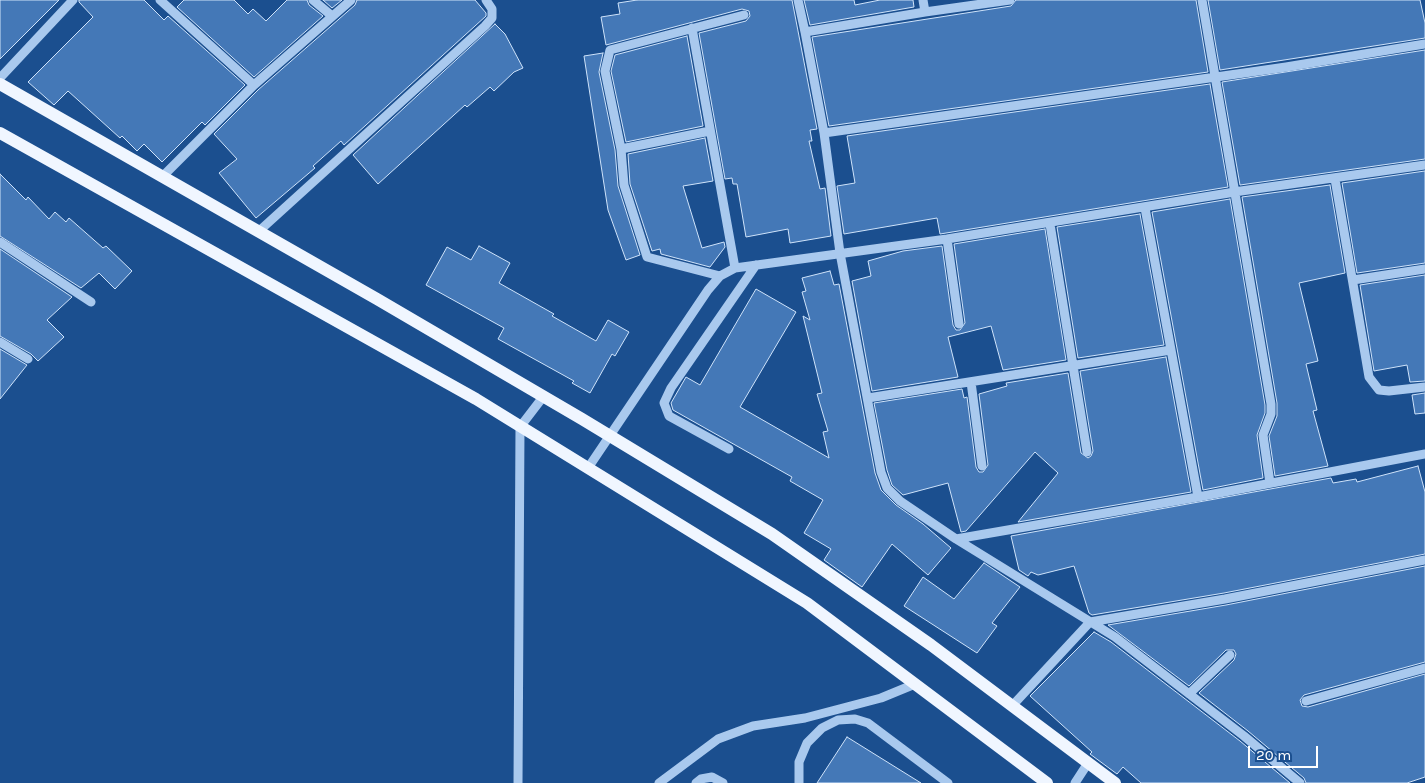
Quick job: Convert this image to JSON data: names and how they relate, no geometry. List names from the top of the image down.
{
  "scale_bar": "20 m"
}
